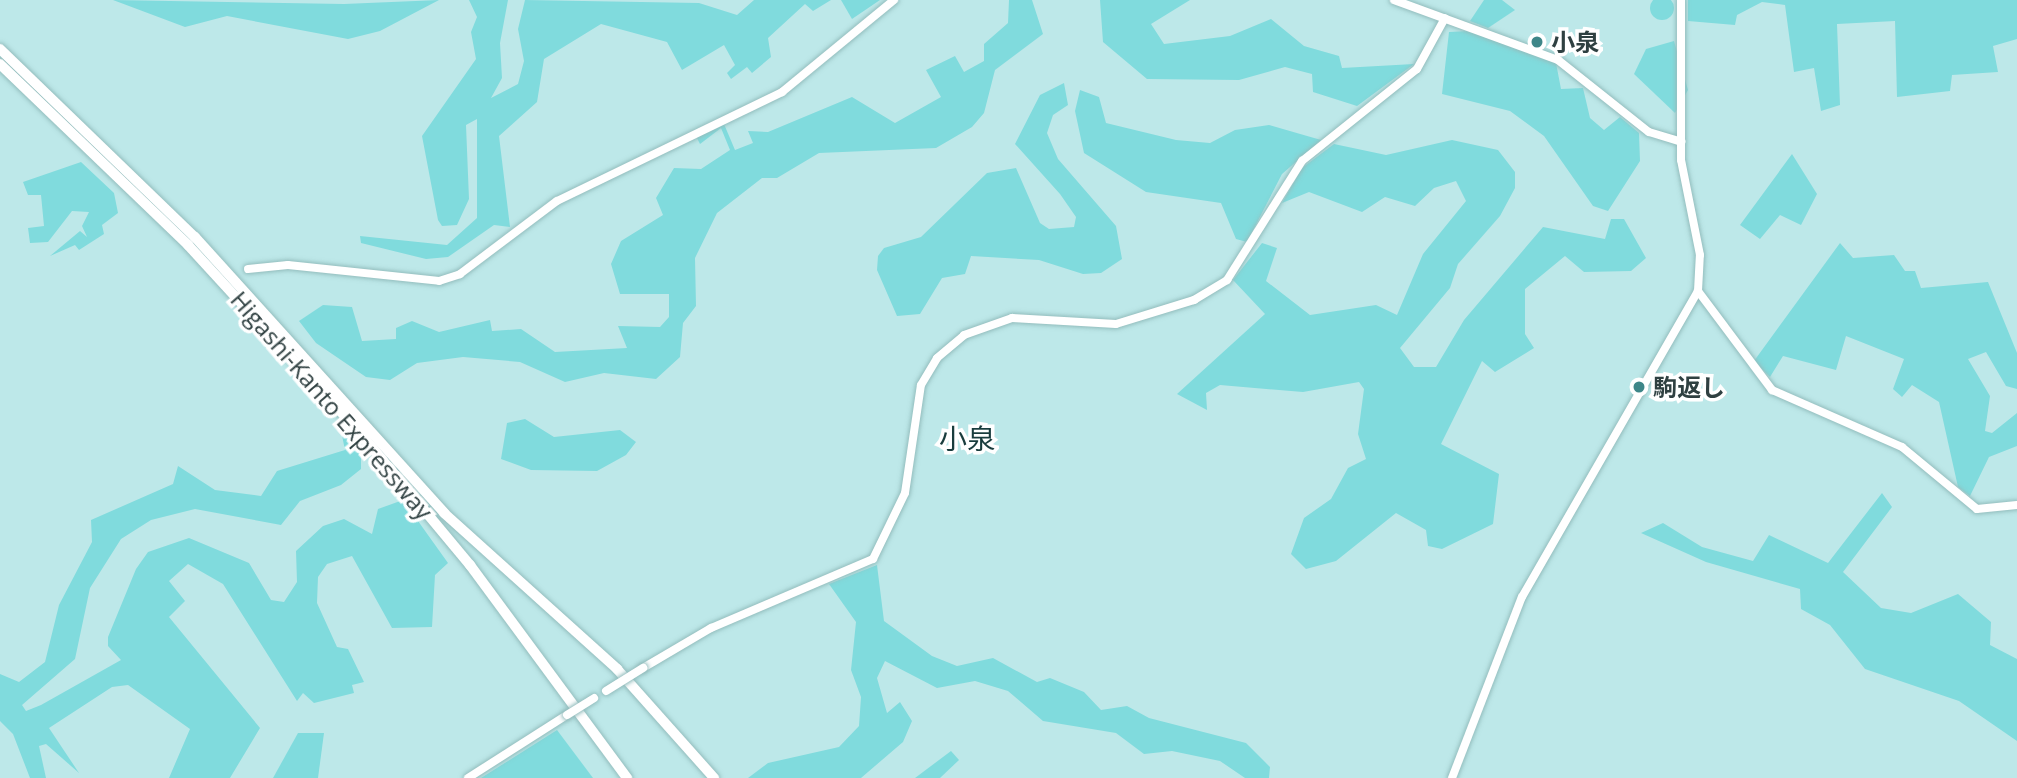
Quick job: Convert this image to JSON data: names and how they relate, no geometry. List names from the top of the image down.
{
  "streets": {
    "highway": ["Higashi-Kanto Expressway"]
  },
  "districts": ["小泉"],
  "places": ["小泉", "駒返し"]
}
